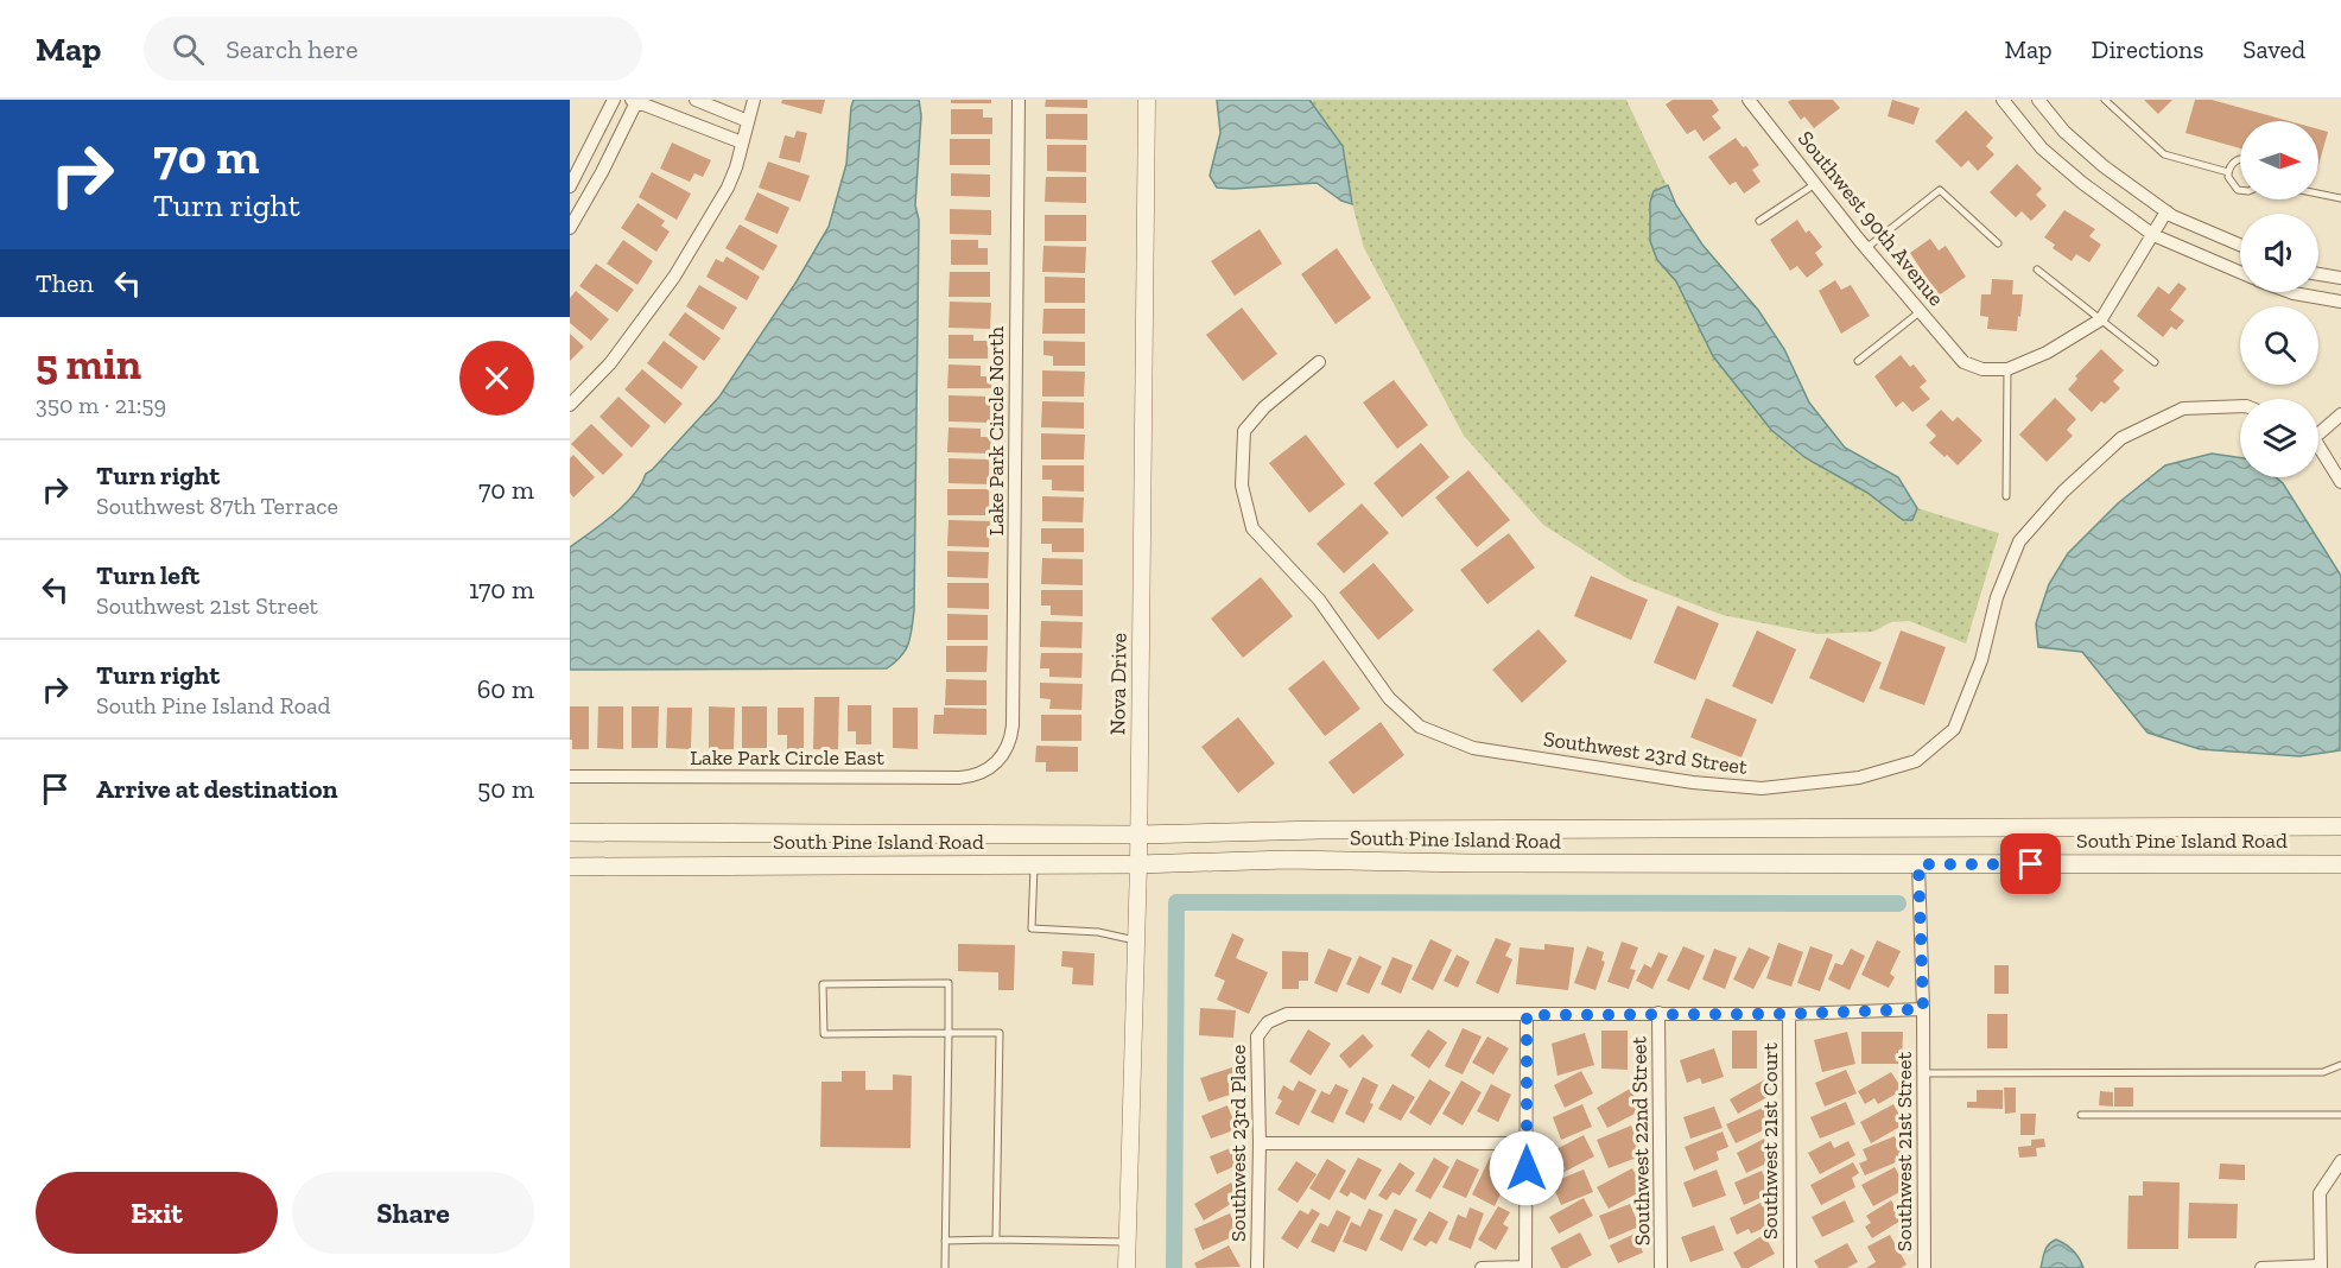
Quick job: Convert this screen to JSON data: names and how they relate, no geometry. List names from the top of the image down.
{
  "streets": {
    "main road": ["South Pine Island Road"],
    "street": [
      "Southwest 90th Avenue",
      "Lake Park Circle North",
      "Nova Drive",
      "Southwest 23rd Street",
      "Lake Park Circle East",
      "Southwest 22nd Street",
      "Southwest 21st Court",
      "Southwest 23rd Place",
      "Southwest 21st Street"
    ]
  },
  "crossings": [
    ["Lake Park Circle North", "Lake Park Circle East"],
    ["Nova Drive", "South Pine Island Road"],
    ["South Pine Island Road", "Southwest 21st Street"]
  ],
  "north": "right",
  "page": {
    "header": "Map",
    "search": "Search here",
    "nav": ["Map", "Directions", "Saved"],
    "turn": ["70 m", "Turn right"],
    "then": "Then",
    "heading": ["5 min", "350 m · 21:59"],
    "list": [
      {
        "name": "Turn right",
        "note": "Southwest 87th Terrace",
        "value": "70 m"
      },
      {
        "name": "Turn left",
        "note": "Southwest 21st Street",
        "value": "170 m"
      },
      {
        "name": "Turn right",
        "note": "South Pine Island Road",
        "value": "60 m"
      },
      {
        "name": "Arrive at destination",
        "value": "50 m"
      }
    ],
    "buttons": ["Exit", "Share"]
  }
}
